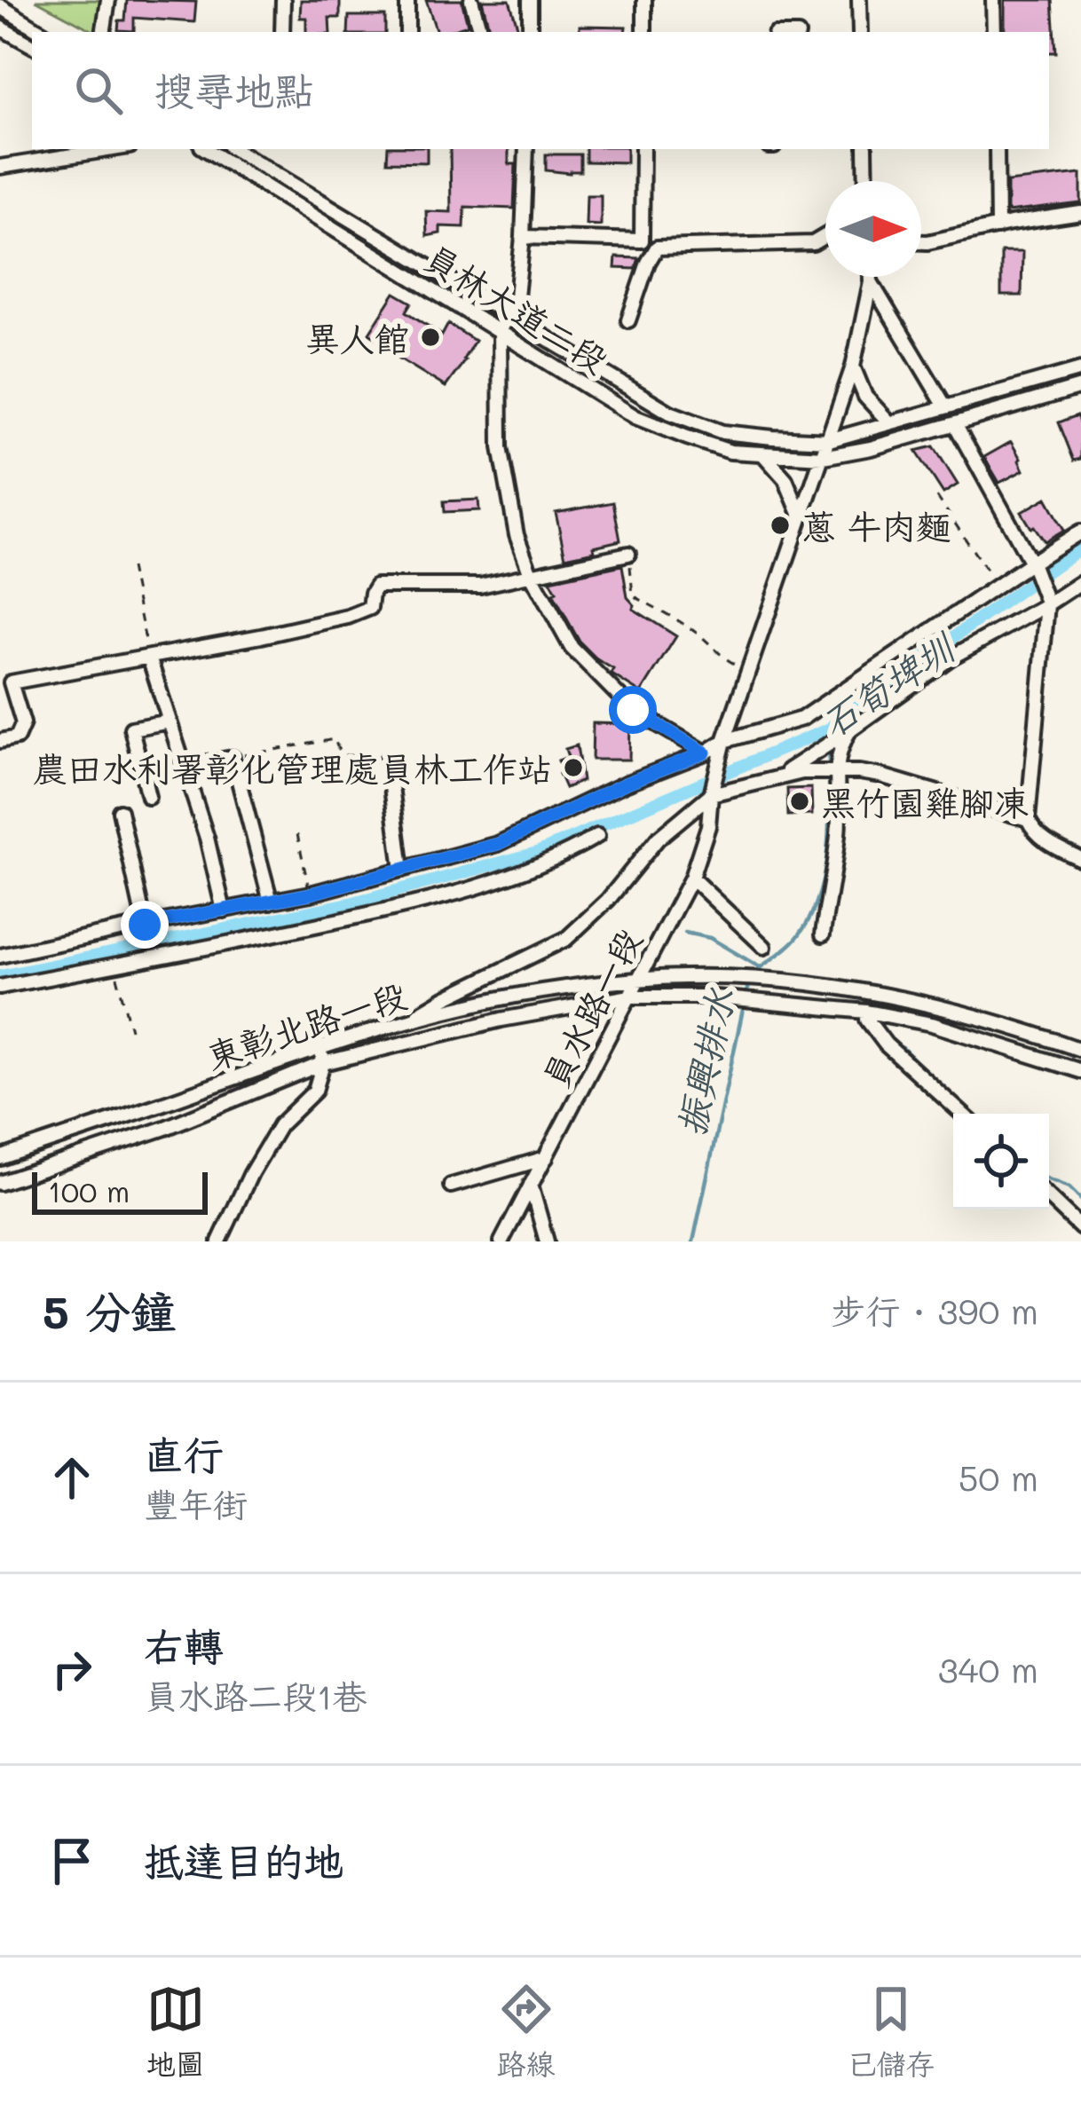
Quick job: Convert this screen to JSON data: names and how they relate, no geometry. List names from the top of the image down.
{
  "streets": {
    "street": ["員林大道二段", "員水路一段", "東彰北路一段"]
  },
  "crossings": [
    ["員林大道二段", "員水路一段"],
    ["員水路一段", "東彰北路一段"]
  ],
  "water": ["石筍埤圳", "振興排水"],
  "places": [
    "異人館",
    "蔥 牛肉麵",
    "農田水利署彰化管理處員林工作站",
    "黑竹園雞腳凍"
  ],
  "scale_bar": "100 m",
  "north": "right",
  "page": {
    "search": "搜尋地點",
    "scale": "100 m",
    "heading": ["5 分鐘", "步行 · 390 m"],
    "list": [
      ["直行", "豐年街", "50 m"],
      ["右轉", "員水路二段1巷", "340 m"],
      "抵達目的地"
    ],
    "nav": ["地圖", "路線", "已儲存"]
  }
}
